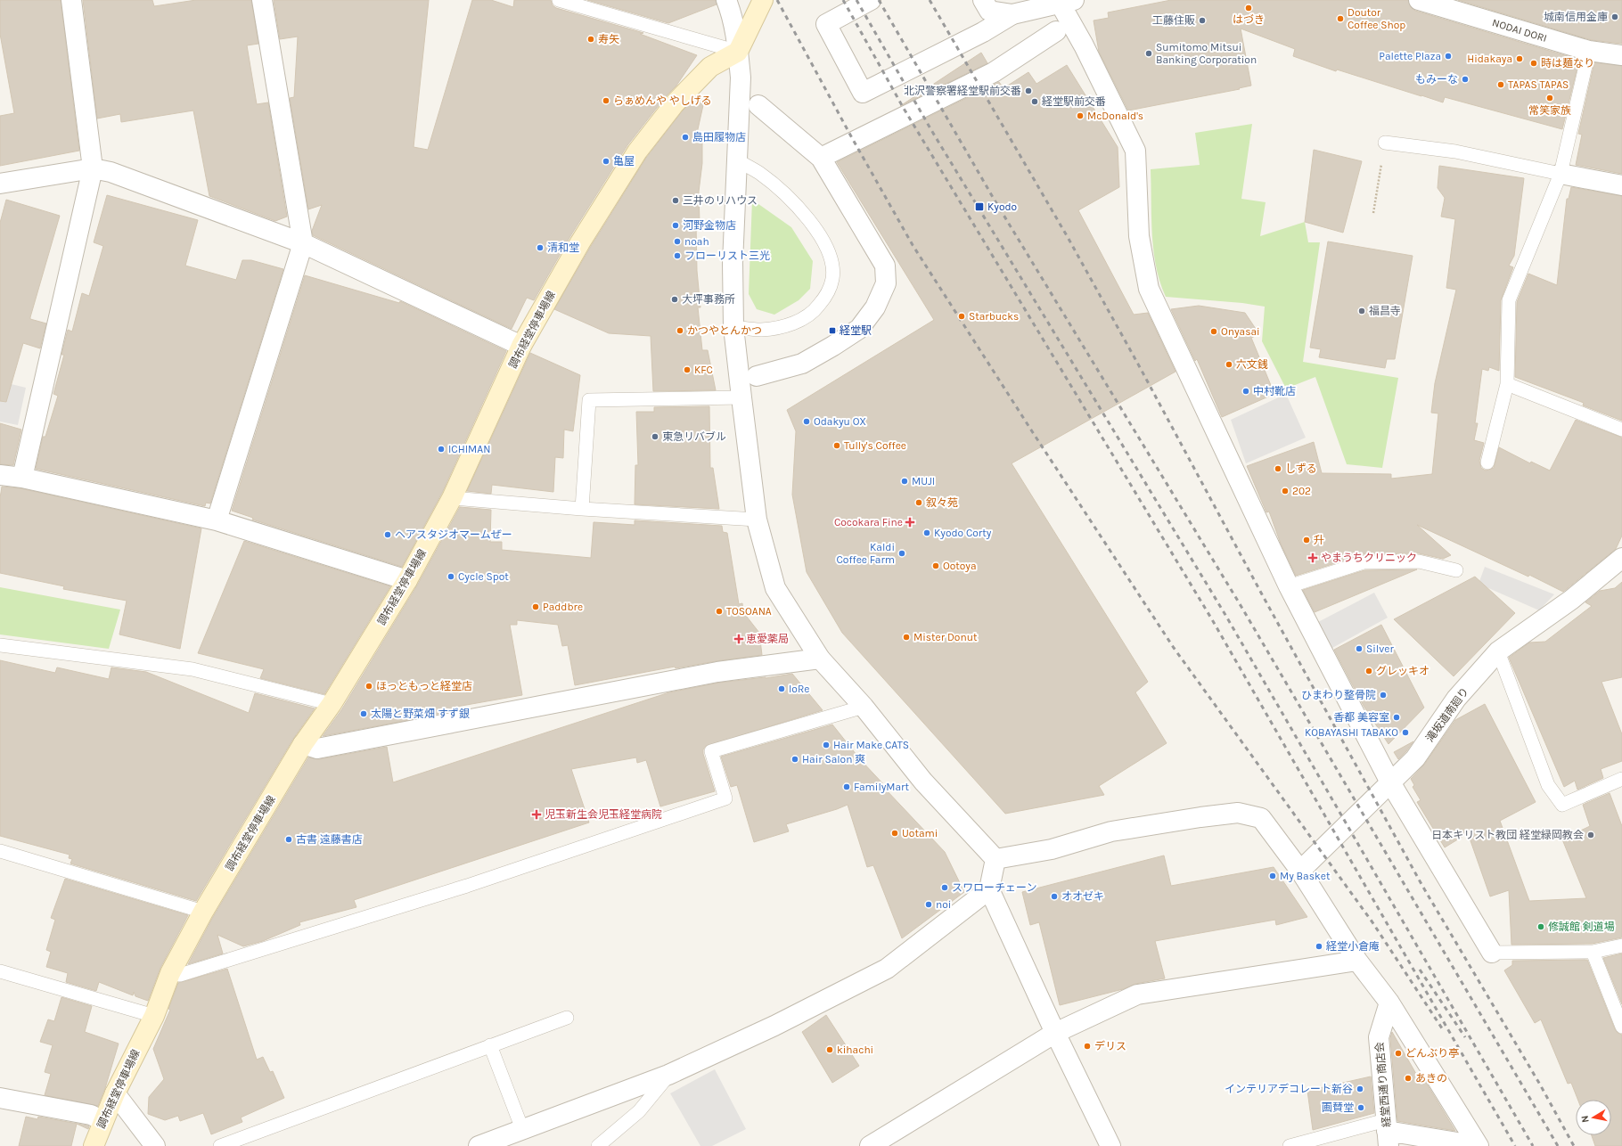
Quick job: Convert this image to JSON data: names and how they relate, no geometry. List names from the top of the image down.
{
  "streets": {
    "main road": ["調布経堂停車場線"],
    "street": ["NODAI DORI", "滝坂道南廻り", "経堂西通り商店会"]
  },
  "places": {
    "other": [
      "はづき",
      "城南信用金庫",
      "Doutor Coffee Shop",
      "工藤住販",
      "寿矢",
      "Sumitomo Mitsui Banking Corporation",
      "Palette Plaza",
      "Hidakaya",
      "時は麺なり",
      "もみーな",
      "TAPAS TAPAS",
      "北沢警察署経堂駅前交番",
      "常笑家族",
      "らぁめんや やしげる",
      "経堂駅前交番",
      "McDonald's",
      "島田履物店",
      "亀屋",
      "三井のリハウス",
      "河野金物店",
      "noah",
      "清和堂",
      "フローリスト三光",
      "大坪事務所",
      "福昌寺",
      "Starbucks",
      "かつやとんかつ",
      "Onyasai",
      "六文銭",
      "KFC",
      "中村靴店",
      "Odakyu OX",
      "東急リバブル",
      "Tully's Coffee",
      "ICHIMAN",
      "しずる",
      "MUJI",
      "202",
      "叙々苑",
      "Kyodo Corty",
      "ヘアスタジオマームぜー",
      "升",
      "Kaldi Coffee Farm",
      "Ootoya",
      "Cycle Spot",
      "Paddbre",
      "TOSOANA",
      "Mister Donut",
      "Silver",
      "グレッキオ",
      "ほっともっと経堂店",
      "IoRe",
      "ひまわり整骨院",
      "太陽と野菜畑 すず銀",
      "香都 美容室",
      "KOBAYASHI TABAKO",
      "Hair Make CATS",
      "Hair Salon 爽",
      "FamilyMart",
      "Uotami",
      "日本キリスト教団 経堂緑岡教会",
      "古書 遠藤書店",
      "My Basket",
      "スワローチェーン",
      "オオゼキ",
      "noi",
      "修誠館 剣道場",
      "経堂小倉庵",
      "デリス",
      "kihachi",
      "どんぶり亭",
      "あきの",
      "インテリアデコレート新谷",
      "画賛堂"
    ],
    "transit": ["Kyodo", "経堂駅"],
    "health": [
      "Cocokara Fine",
      "やまうちクリニック",
      "恵愛薬局",
      "児玉新生会児玉経堂病院"
    ]
  },
  "north": "left"
}
